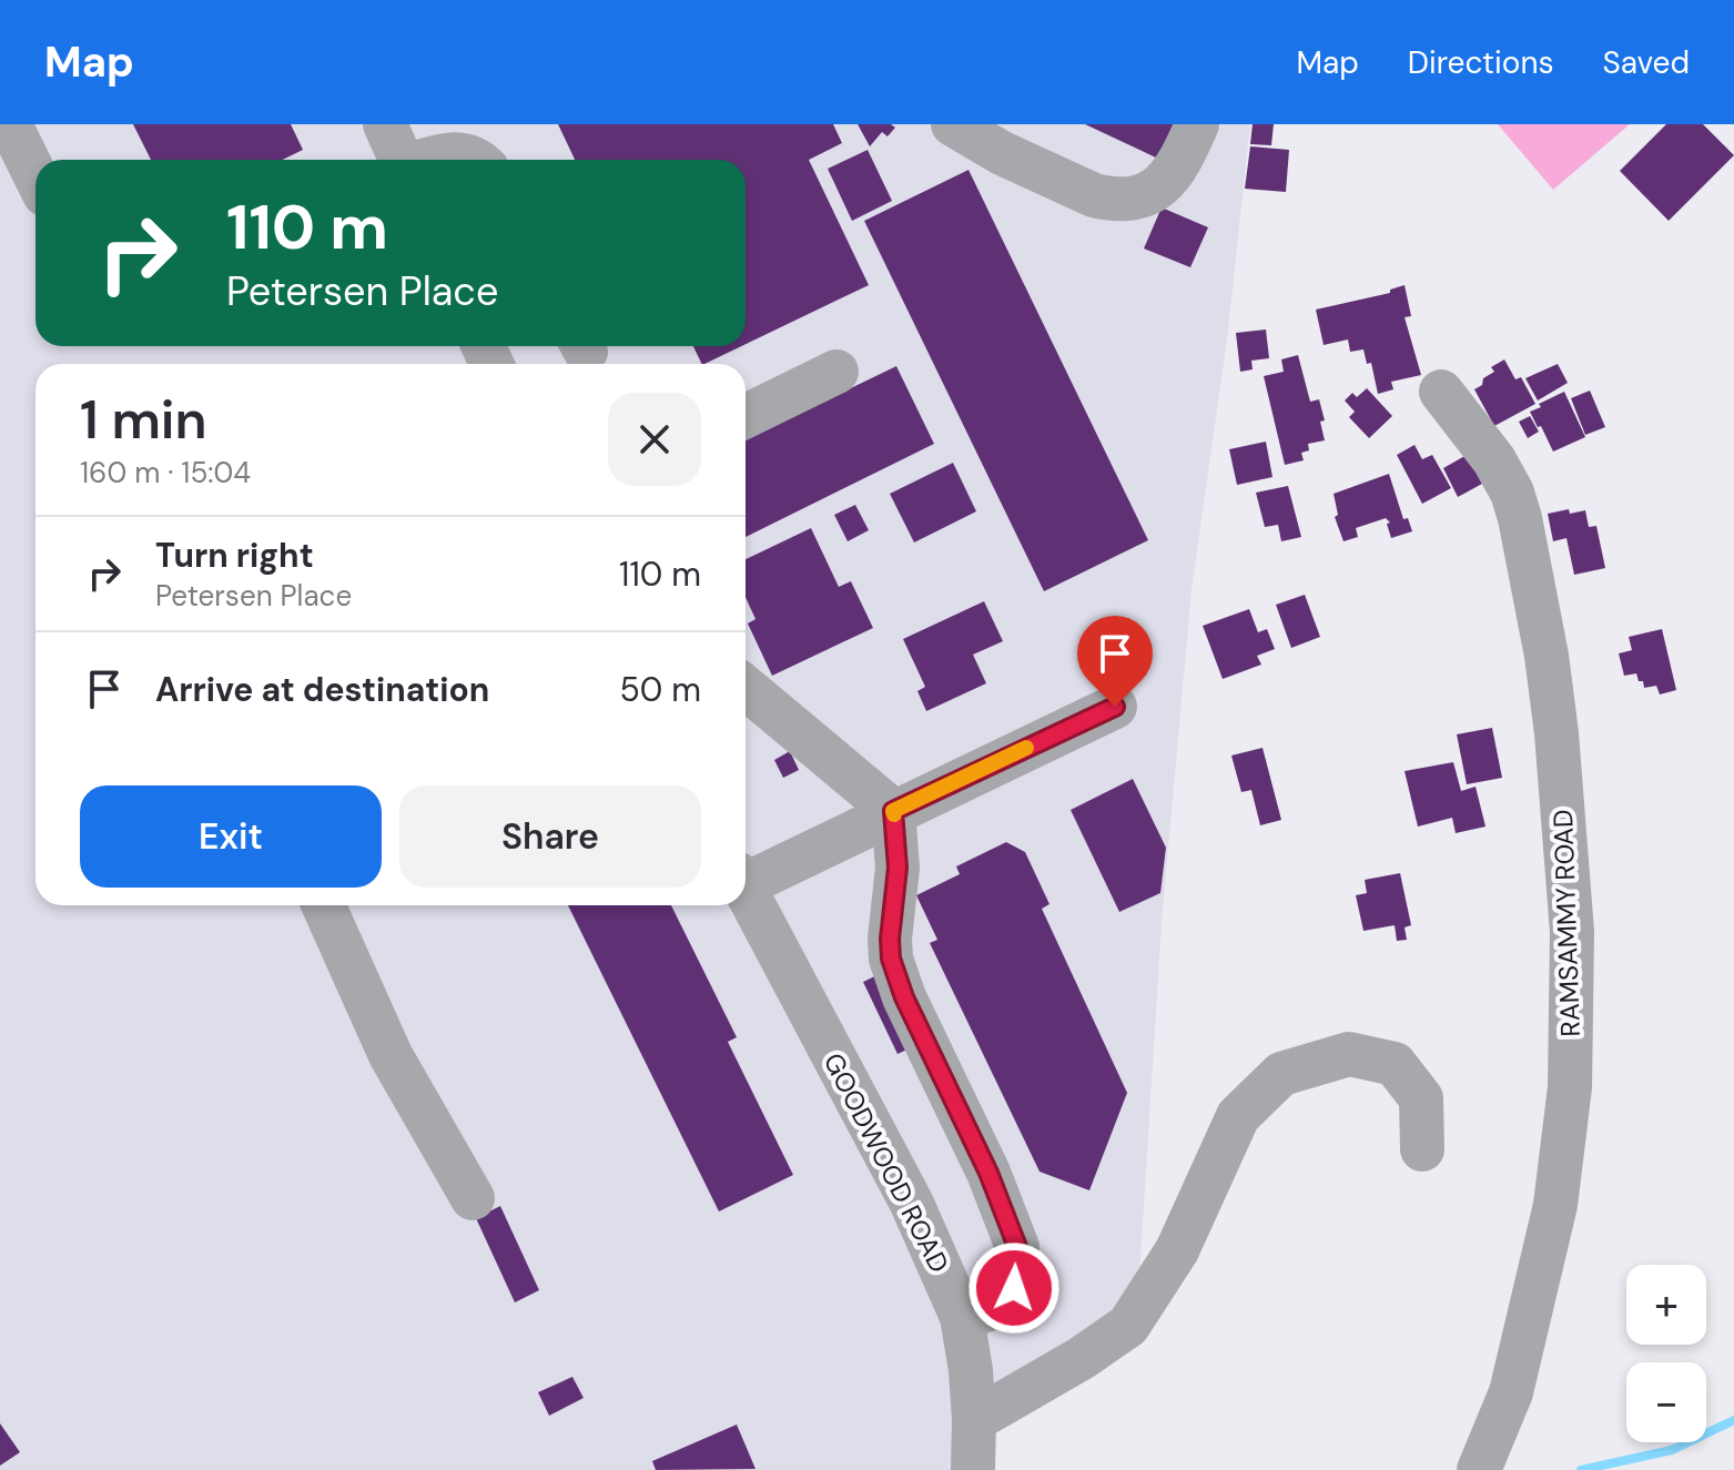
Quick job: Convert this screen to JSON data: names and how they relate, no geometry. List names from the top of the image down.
{
  "streets": {
    "street": ["RAMSAMMY ROAD", "GOODWOOD ROAD"]
  },
  "page": {
    "header": "Map",
    "nav": ["Map", "Directions", "Saved"],
    "turn": ["110 m", "Petersen Place"],
    "heading": ["1 min", "160 m · 15:04"],
    "list": [
      {
        "name": "Turn right",
        "note": "Petersen Place",
        "value": "110 m"
      },
      {
        "name": "Arrive at destination",
        "value": "50 m"
      }
    ],
    "buttons": ["Exit", "Share"],
    "map_buttons": ["+", "−"]
  }
}
